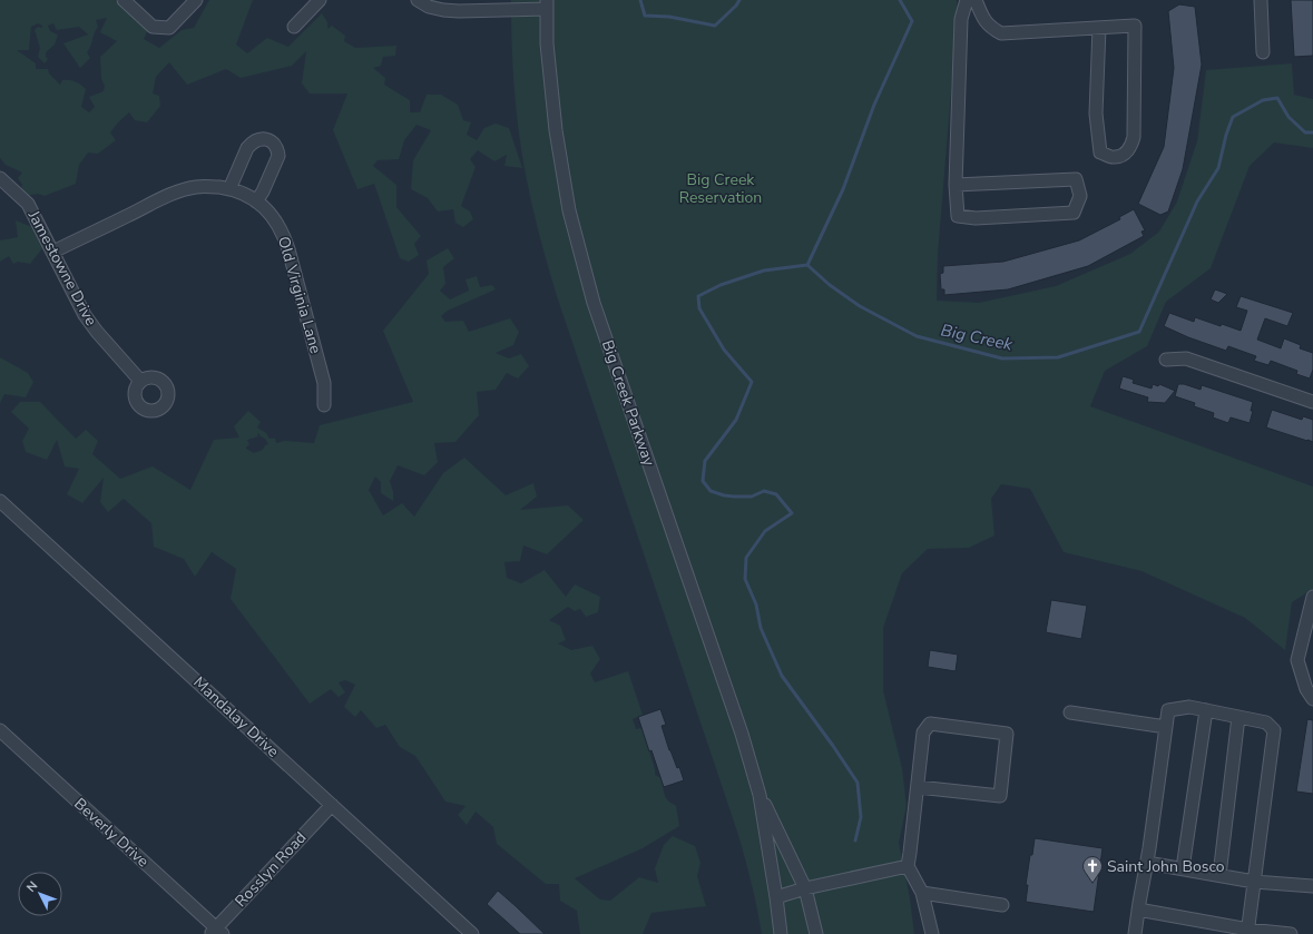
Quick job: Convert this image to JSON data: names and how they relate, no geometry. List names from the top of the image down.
{
  "streets": {
    "street": [
      "Jamestowne Drive",
      "Old Virginia Lane",
      "Big Creek Parkway",
      "Mandalay Drive",
      "Beverly Drive",
      "Rosslyn Road"
    ]
  },
  "crossings": [
    ["Jamestowne Drive", "Old Virginia Lane"],
    ["Mandalay Drive", "Rosslyn Road"],
    ["Beverly Drive", "Rosslyn Road"]
  ],
  "water": ["Big Creek"],
  "parks": ["Big Creek Reservation"],
  "places": {
    "church": ["Saint John Bosco"]
  },
  "north": "top left"
}
